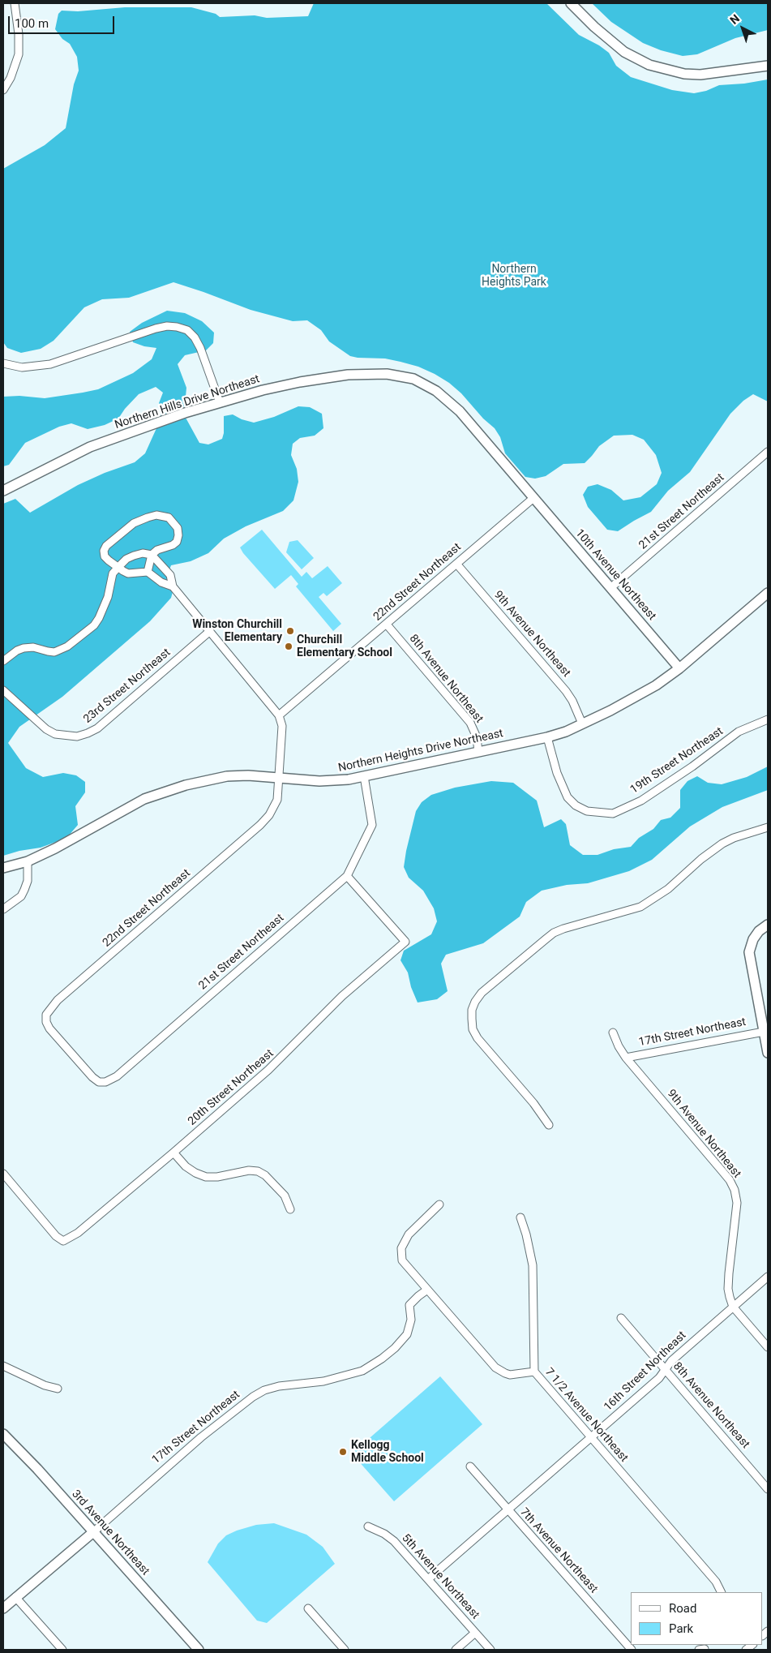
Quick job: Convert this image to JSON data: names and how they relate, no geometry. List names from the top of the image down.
{
  "streets": {
    "street": [
      "Northern Hills Drive Northeast",
      "21st Street Northeast",
      "10th Avenue Northeast",
      "22nd Street Northeast",
      "9th Avenue Northeast",
      "8th Avenue Northeast",
      "23rd Street Northeast",
      "Northern Heights Drive Northeast",
      "19th Street Northeast",
      "17th Street Northeast",
      "20th Street Northeast",
      "16th Street Northeast",
      "7 1/2 Avenue Northeast",
      "3rd Avenue Northeast",
      "7th Avenue Northeast",
      "5th Avenue Northeast"
    ]
  },
  "crossings": [
    ["Northern Hills Drive Northeast", "10th Avenue Northeast"],
    ["Northern Hills Drive Northeast", "22nd Street Northeast"],
    ["21st Street Northeast", "10th Avenue Northeast"],
    ["21st Street Northeast", "22nd Street Northeast"],
    ["21st Street Northeast", "Northern Heights Drive Northeast"],
    ["21st Street Northeast", "20th Street Northeast"],
    ["10th Avenue Northeast", "22nd Street Northeast"],
    ["10th Avenue Northeast", "Northern Heights Drive Northeast"],
    ["22nd Street Northeast", "9th Avenue Northeast"],
    ["22nd Street Northeast", "8th Avenue Northeast"],
    ["22nd Street Northeast", "Northern Heights Drive Northeast"],
    ["9th Avenue Northeast", "Northern Heights Drive Northeast"],
    ["9th Avenue Northeast", "17th Street Northeast"],
    ["9th Avenue Northeast", "16th Street Northeast"],
    ["8th Avenue Northeast", "Northern Heights Drive Northeast"],
    ["8th Avenue Northeast", "16th Street Northeast"],
    ["Northern Heights Drive Northeast", "19th Street Northeast"],
    ["17th Street Northeast", "7 1/2 Avenue Northeast"],
    ["17th Street Northeast", "3rd Avenue Northeast"],
    ["16th Street Northeast", "7 1/2 Avenue Northeast"],
    ["16th Street Northeast", "7th Avenue Northeast"],
    ["16th Street Northeast", "5th Avenue Northeast"]
  ],
  "parks": ["Northern Heights Park"],
  "places": ["Winston Churchill Elementary", "Churchill Elementary School", "Kellogg Middle School"],
  "legend": ["Road", "Park"],
  "scale_bar": "100 m",
  "north": "top left"
}
